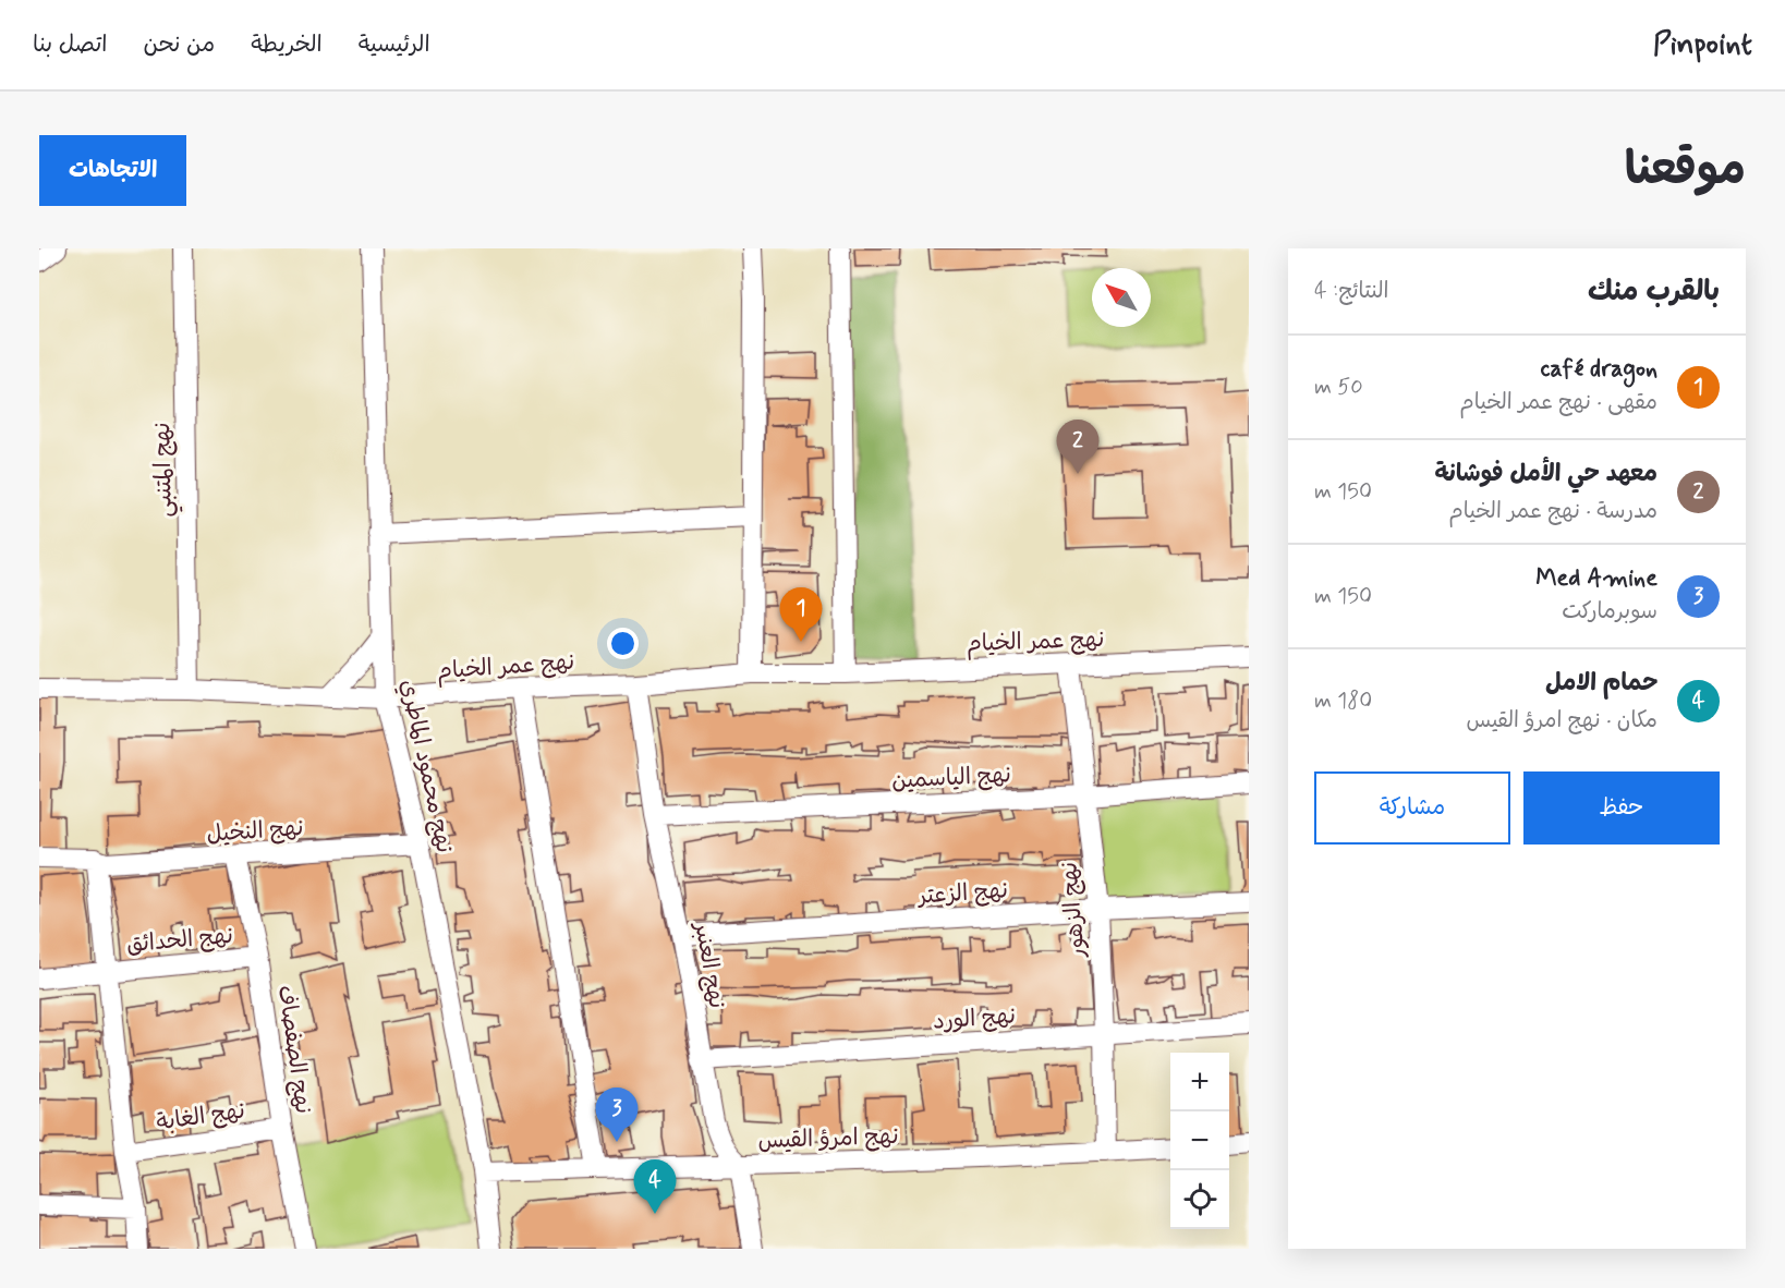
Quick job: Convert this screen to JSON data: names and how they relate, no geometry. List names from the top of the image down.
{
  "streets": {
    "street": [
      "نهج المتنبي",
      "نهج عمر الخيام",
      "نهج محمود الماطري",
      "نهج الياسمين",
      "نهج النخيل",
      "نهج الزعتر",
      "نهج الزهور",
      "نهج الحدائق",
      "نهج العنبر",
      "نهج الورد",
      "نهج الصفصاف",
      "نهج الغابة",
      "نهج امرؤ القيس"
    ]
  },
  "crossings": [
    ["نهج المتنبي", "نهج عمر الخيام"],
    ["نهج عمر الخيام", "نهج محمود الماطري"],
    ["نهج عمر الخيام", "نهج الزهور"],
    ["نهج عمر الخيام", "نهج العنبر"],
    ["نهج محمود الماطري", "نهج النخيل"],
    ["نهج محمود الماطري", "نهج امرؤ القيس"],
    ["نهج الياسمين", "نهج الزهور"],
    ["نهج الياسمين", "نهج العنبر"],
    ["نهج النخيل", "نهج الصفصاف"],
    ["نهج الزعتر", "نهج الزهور"],
    ["نهج الزعتر", "نهج العنبر"],
    ["نهج الزهور", "نهج الورد"],
    ["نهج الزهور", "نهج امرؤ القيس"],
    ["نهج الحدائق", "نهج الصفصاف"],
    ["نهج العنبر", "نهج الورد"],
    ["نهج العنبر", "نهج امرؤ القيس"],
    ["نهج الصفصاف", "نهج الغابة"]
  ],
  "north": "top left",
  "page": {
    "header": "Pinpoint",
    "nav": [
      "الرئيسية",
      "الخريطة",
      "من نحن",
      "اتصل بنا"
    ],
    "title": "موقعنا",
    "buttons": [
      "الاتجاهات",
      ["حفظ", "مشاركة"]
    ],
    "heading": ["بالقرب منك", "النتائج: 4"],
    "list": [
      {
        "mark": "1",
        "name": "café dragon",
        "note": "مقهى · نهج عمر الخيام",
        "value": "50 m"
      },
      {
        "mark": "2",
        "name": "معهد حي الأمل فوشانة",
        "note": "مدرسة · نهج عمر الخيام",
        "value": "150 m"
      },
      {
        "mark": "3",
        "name": "Med Amine",
        "note": "سوبرماركت",
        "value": "150 m"
      },
      {
        "mark": "4",
        "name": "حمام الامل",
        "note": "مكان · نهج امرؤ القيس",
        "value": "180 m"
      }
    ],
    "pins": [
      "2",
      "1",
      "3",
      "4"
    ],
    "map_buttons": ["+", "−"]
  }
}
